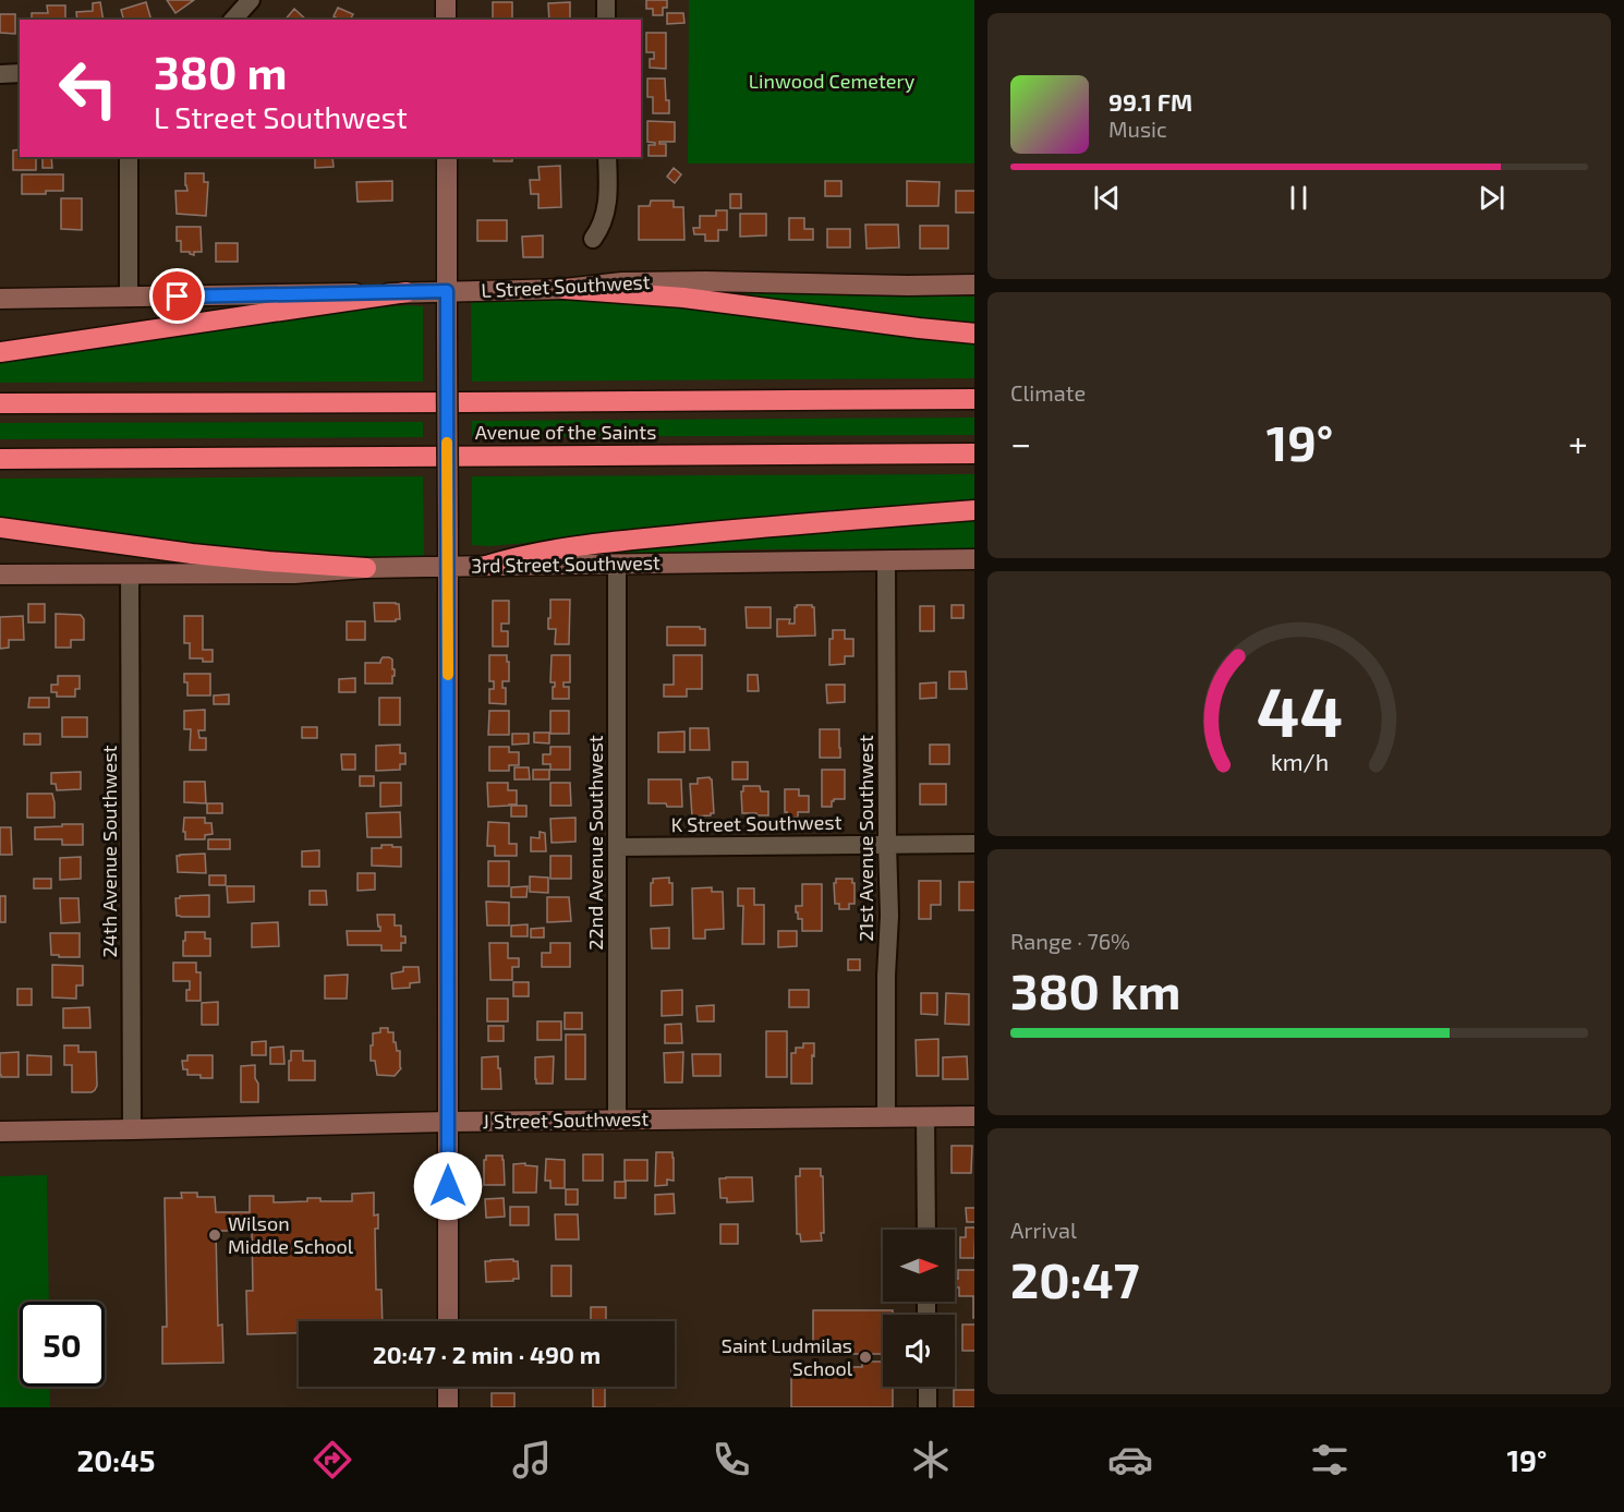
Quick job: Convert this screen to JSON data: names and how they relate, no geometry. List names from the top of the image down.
{
  "streets": {
    "highway": ["Avenue of the Saints"],
    "street": [
      "L Street Southwest",
      "3rd Street Southwest",
      "K Street Southwest",
      "21st Avenue Southwest",
      "22nd Avenue Southwest",
      "24th Avenue Southwest",
      "J Street Southwest"
    ]
  },
  "crossings": [
    ["3rd Street Southwest", "21st Avenue Southwest"],
    ["3rd Street Southwest", "22nd Avenue Southwest"],
    ["3rd Street Southwest", "24th Avenue Southwest"],
    ["K Street Southwest", "21st Avenue Southwest"],
    ["K Street Southwest", "22nd Avenue Southwest"],
    ["21st Avenue Southwest", "J Street Southwest"],
    ["22nd Avenue Southwest", "J Street Southwest"],
    ["24th Avenue Southwest", "J Street Southwest"]
  ],
  "parks": ["Linwood Cemetery"],
  "places": ["Wilson Middle School", "Saint Ludmilas School"],
  "north": "right",
  "page": {
    "turn": ["380 m", "L Street Southwest"],
    "song": ["99.1 FM", "Music"],
    "tile": [
      "Climate",
      ["Range · 76%", "380 km"],
      ["Arrival", "20:47"]
    ],
    "heat": ["−", "19°", "+"],
    "limit": "50",
    "trip": "20:47 · 2 min · 490 m",
    "tabs": ["20:45", "19°"],
    "gauge": ["44", "km/h"]
  }
}
